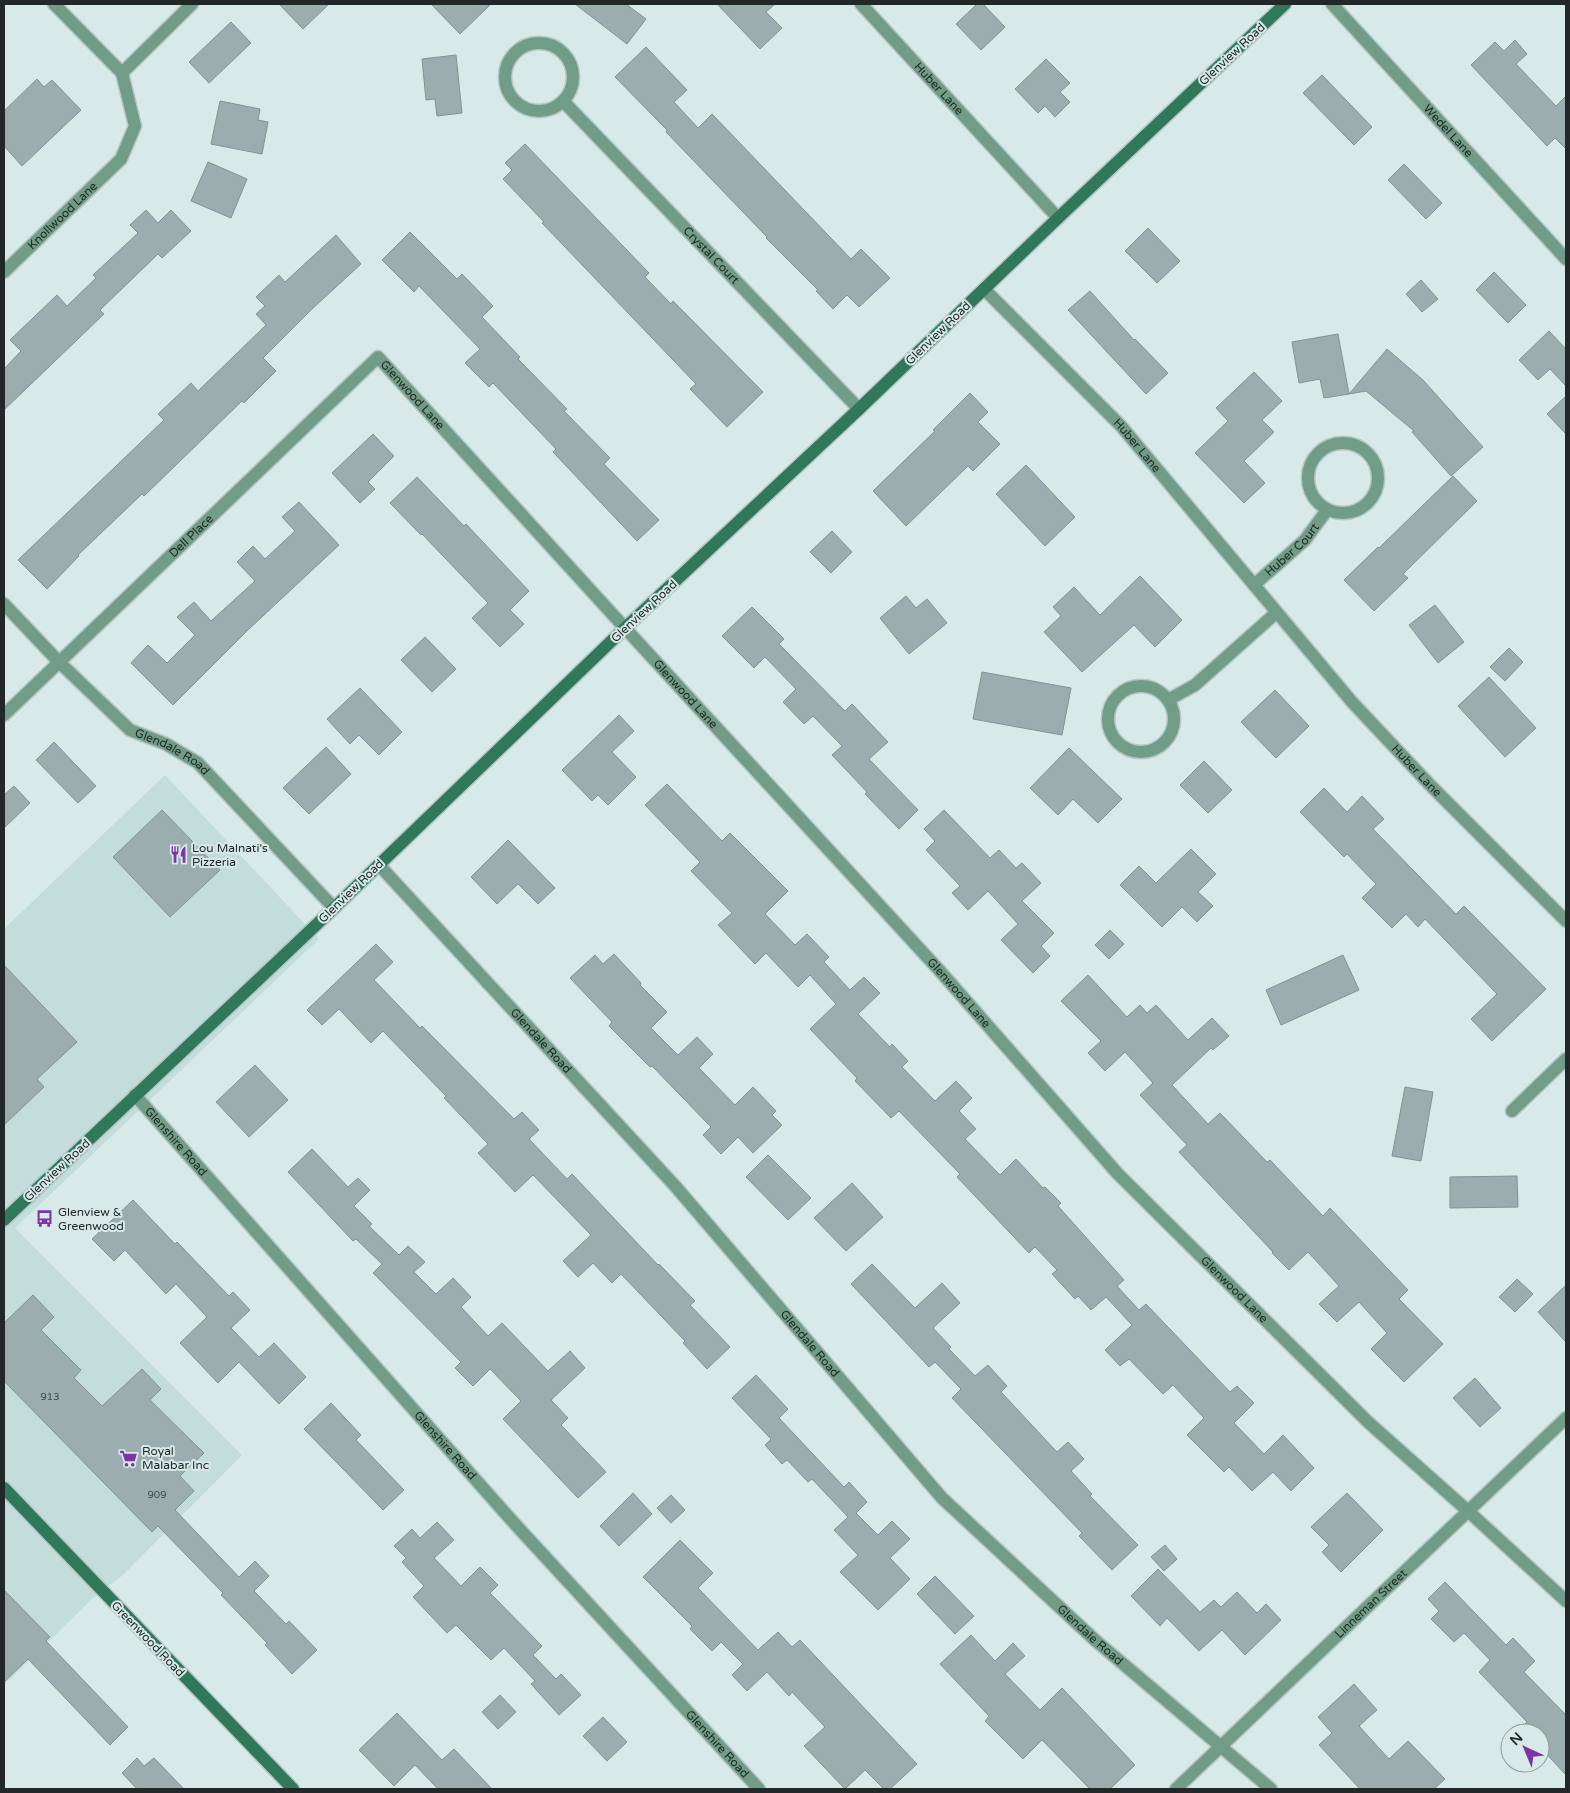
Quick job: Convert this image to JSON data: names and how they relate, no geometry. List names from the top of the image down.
{
  "streets": {
    "main road": ["Glenview Road", "Greenwood Road"],
    "street": [
      "Huber Lane",
      "Wedel Lane",
      "Knollwood Lane",
      "Crystal Court",
      "Glenwood Lane",
      "Dell Place",
      "Huber Court",
      "Glendale Road",
      "Glenshire Road",
      "Linneman Street"
    ]
  },
  "crossings": [
    ["Glenview Road", "Huber Lane"],
    ["Glenview Road", "Crystal Court"],
    ["Glenview Road", "Glenwood Lane"],
    ["Glenview Road", "Glendale Road"],
    ["Glenview Road", "Glenshire Road"],
    ["Huber Lane", "Huber Court"],
    ["Glenwood Lane", "Dell Place"],
    ["Glenwood Lane", "Linneman Street"],
    ["Dell Place", "Glendale Road"],
    ["Glendale Road", "Linneman Street"]
  ],
  "places": {
    "restaurant": ["Lou Malnati's Pizzeria"],
    "bus stop": ["Glenview & Greenwood"],
    "supermarket": ["Royal Malabar Inc"]
  },
  "house_numbers": ["913", "909"],
  "north": "top left"
}
